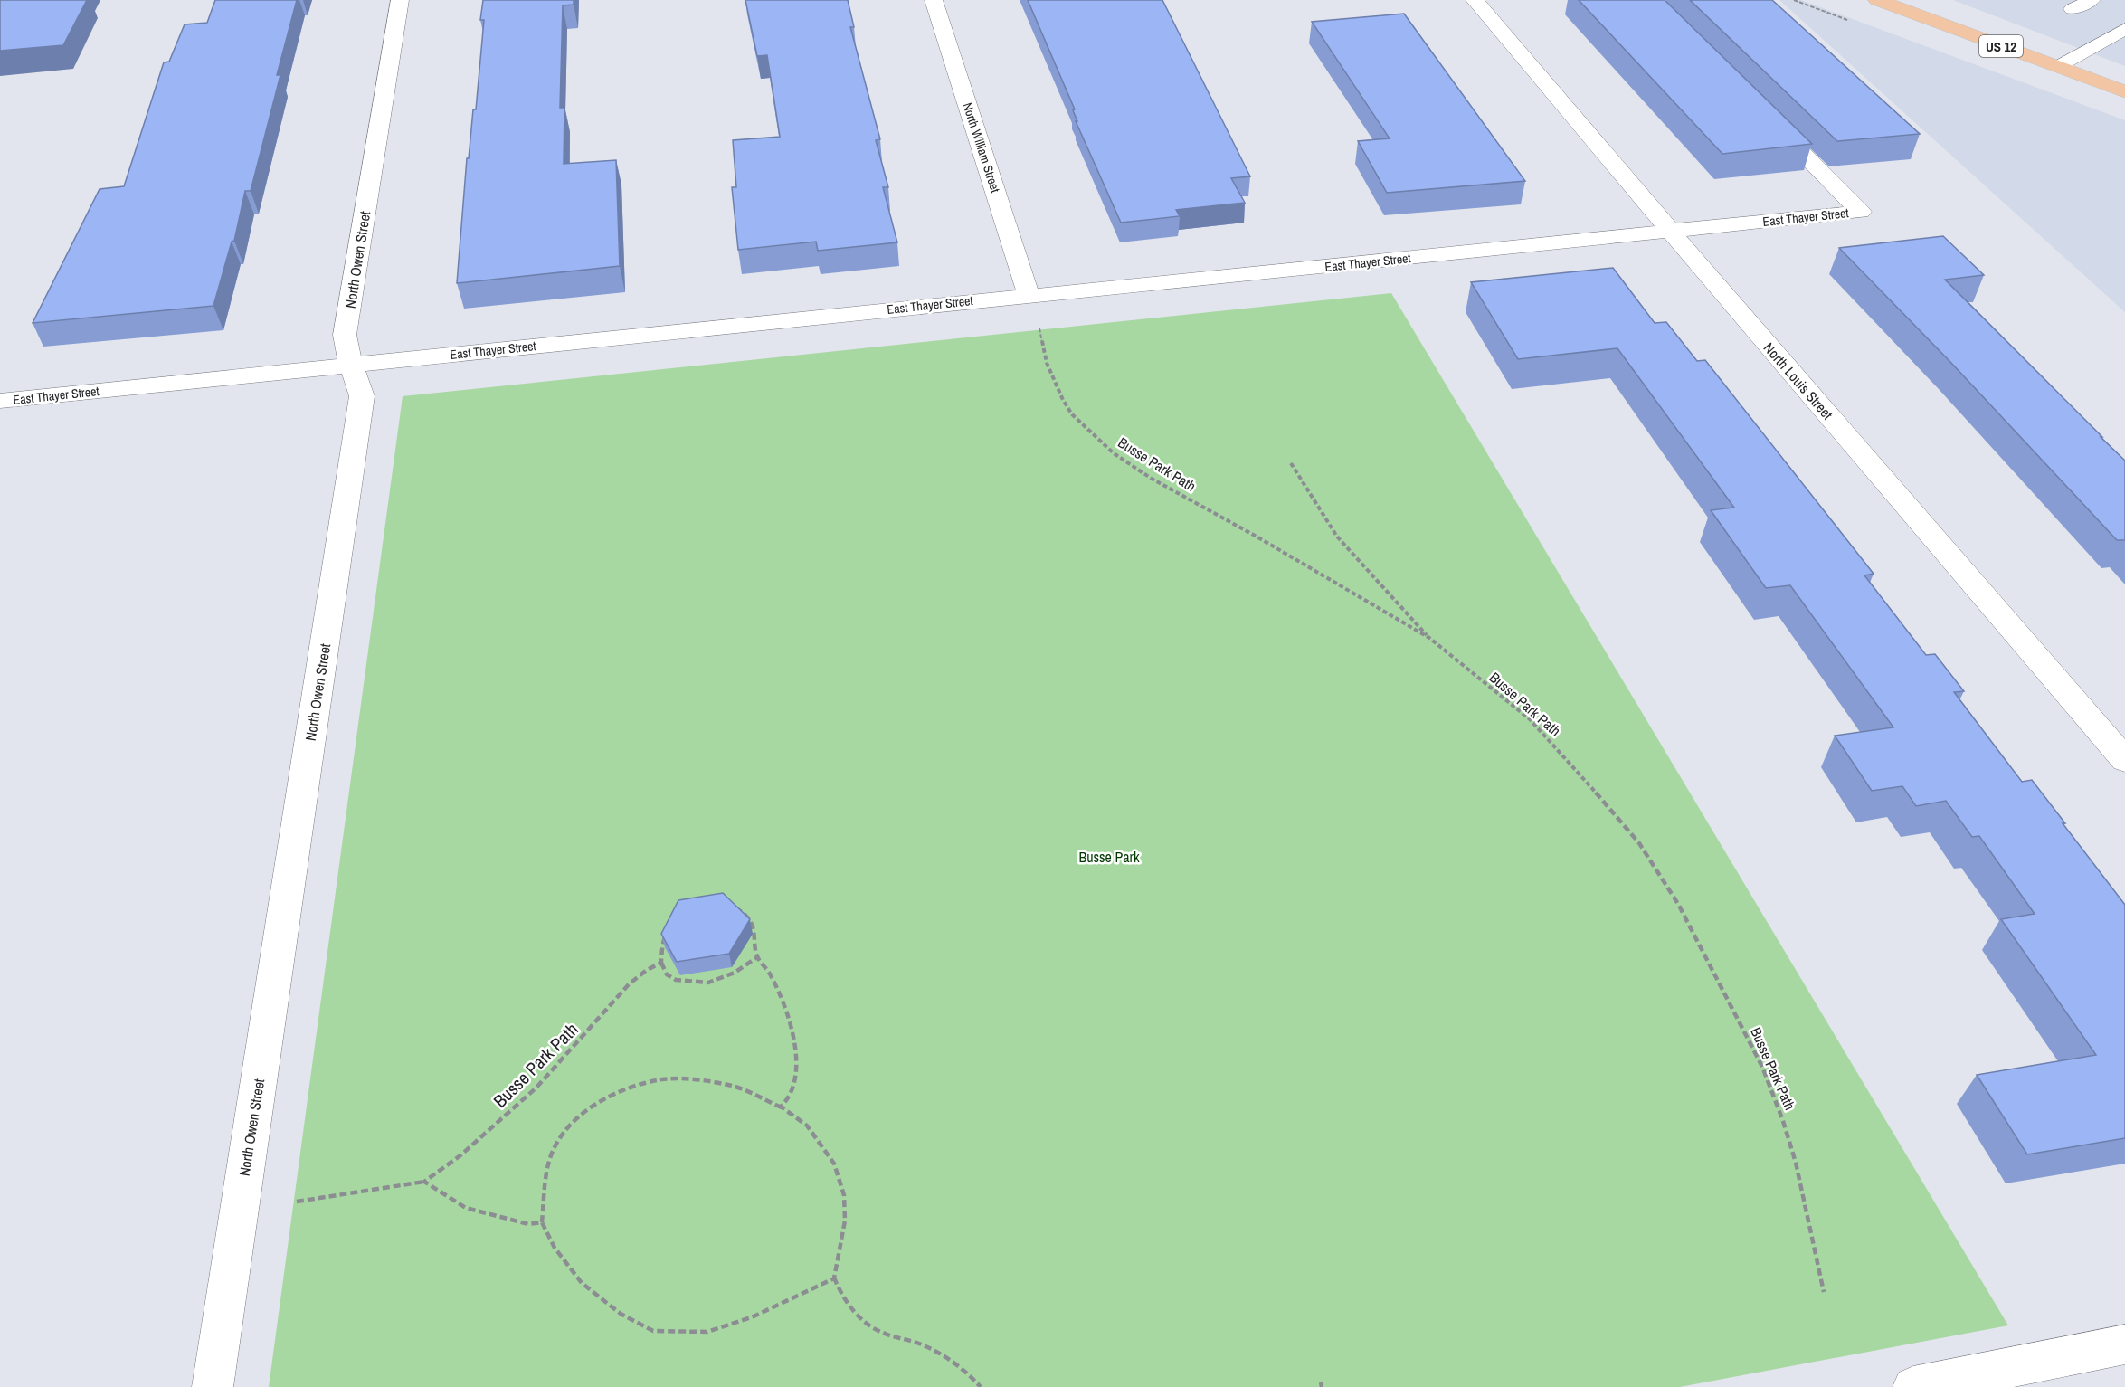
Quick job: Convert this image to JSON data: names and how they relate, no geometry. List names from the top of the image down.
{
  "streets": {
    "main road": ["US 12"],
    "street": [
      "North William Street",
      "East Thayer Street",
      "North Owen Street",
      "North Louis Street"
    ],
    "path": ["Busse Park Path"]
  },
  "crossings": [
    ["North William Street", "East Thayer Street"],
    ["East Thayer Street", "North Owen Street"],
    ["East Thayer Street", "North Louis Street"]
  ],
  "parks": ["Busse Park"]
}
